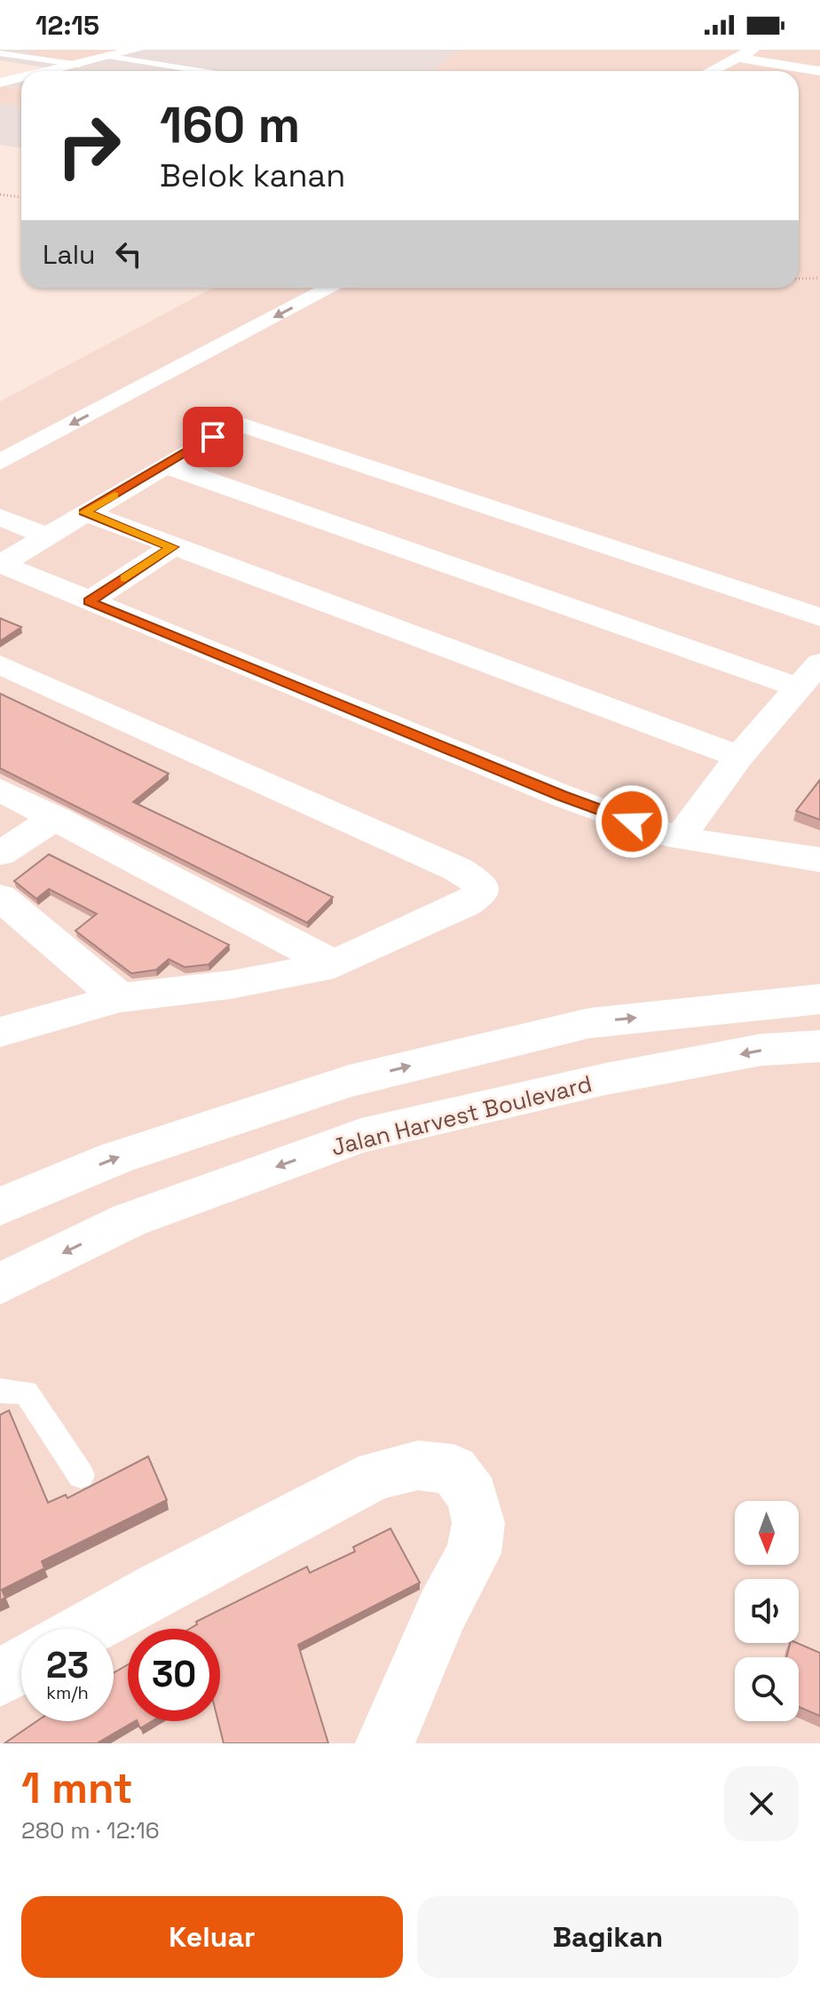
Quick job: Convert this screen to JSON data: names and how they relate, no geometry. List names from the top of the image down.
{
  "streets": {
    "street": ["Jalan Harvest Boulevard"]
  },
  "north": "bottom",
  "page": {
    "status": "12:15",
    "turn": ["160 m", "Belok kanan"],
    "then": "Lalu",
    "speed": "23 km/h",
    "limit": "30",
    "heading": ["1 mnt", "280 m · 12:16"],
    "buttons": ["Keluar", "Bagikan"]
  }
}
